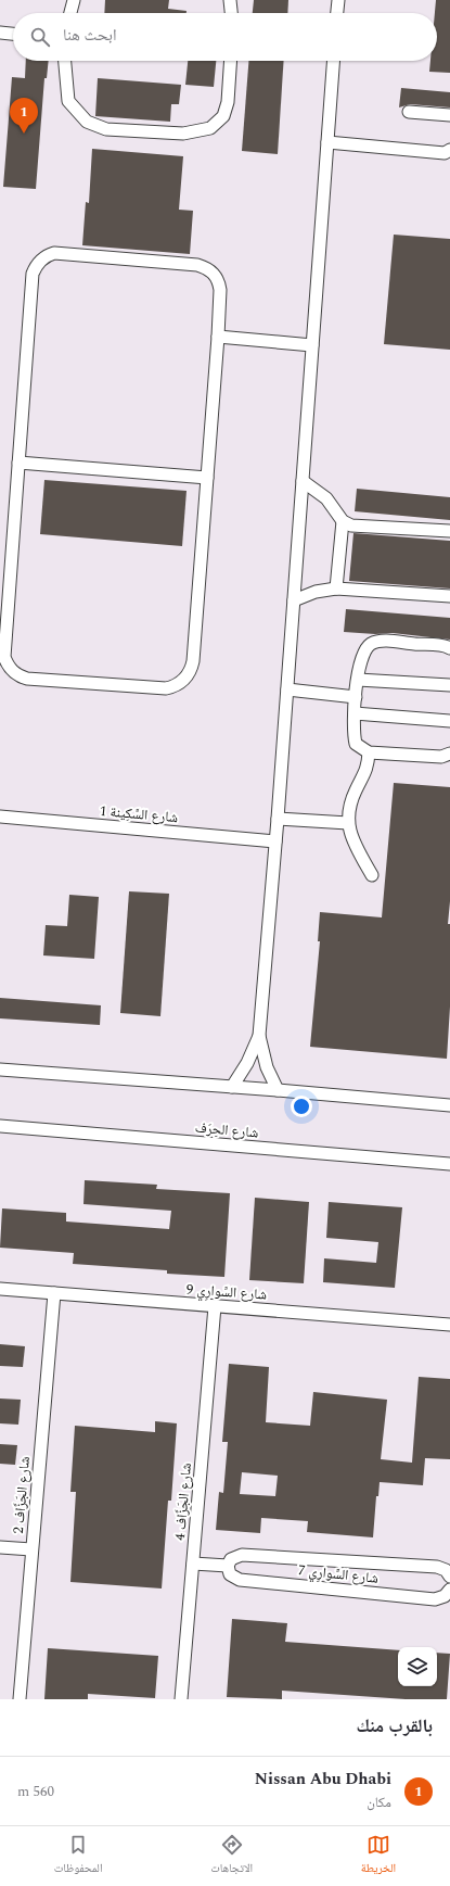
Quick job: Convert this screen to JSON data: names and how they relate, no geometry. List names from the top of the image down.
{
  "streets": {
    "street": [
      "شارع السَّكِينة 1",
      "شارع الحِرَف",
      "شارع السَّوارِي 9",
      "شارع الجَزَّاف 2",
      "شارع الجَزَّاف 4",
      "شارع السَّوارِي 7"
    ]
  },
  "crossings": [
    ["شارع السَّوارِي 9", "شارع الجَزَّاف 2"],
    ["شارع السَّوارِي 9", "شارع الجَزَّاف 4"]
  ],
  "page": {
    "search": "ابحث هنا",
    "pins": "1",
    "heading": "بالقرب منك",
    "list": [
      {
        "mark": "1",
        "name": "Nissan Abu Dhabi",
        "note": "مكان",
        "value": "560 m"
      }
    ],
    "nav": ["الخريطة", "الاتجاهات", "المحفوظات"]
  }
}
